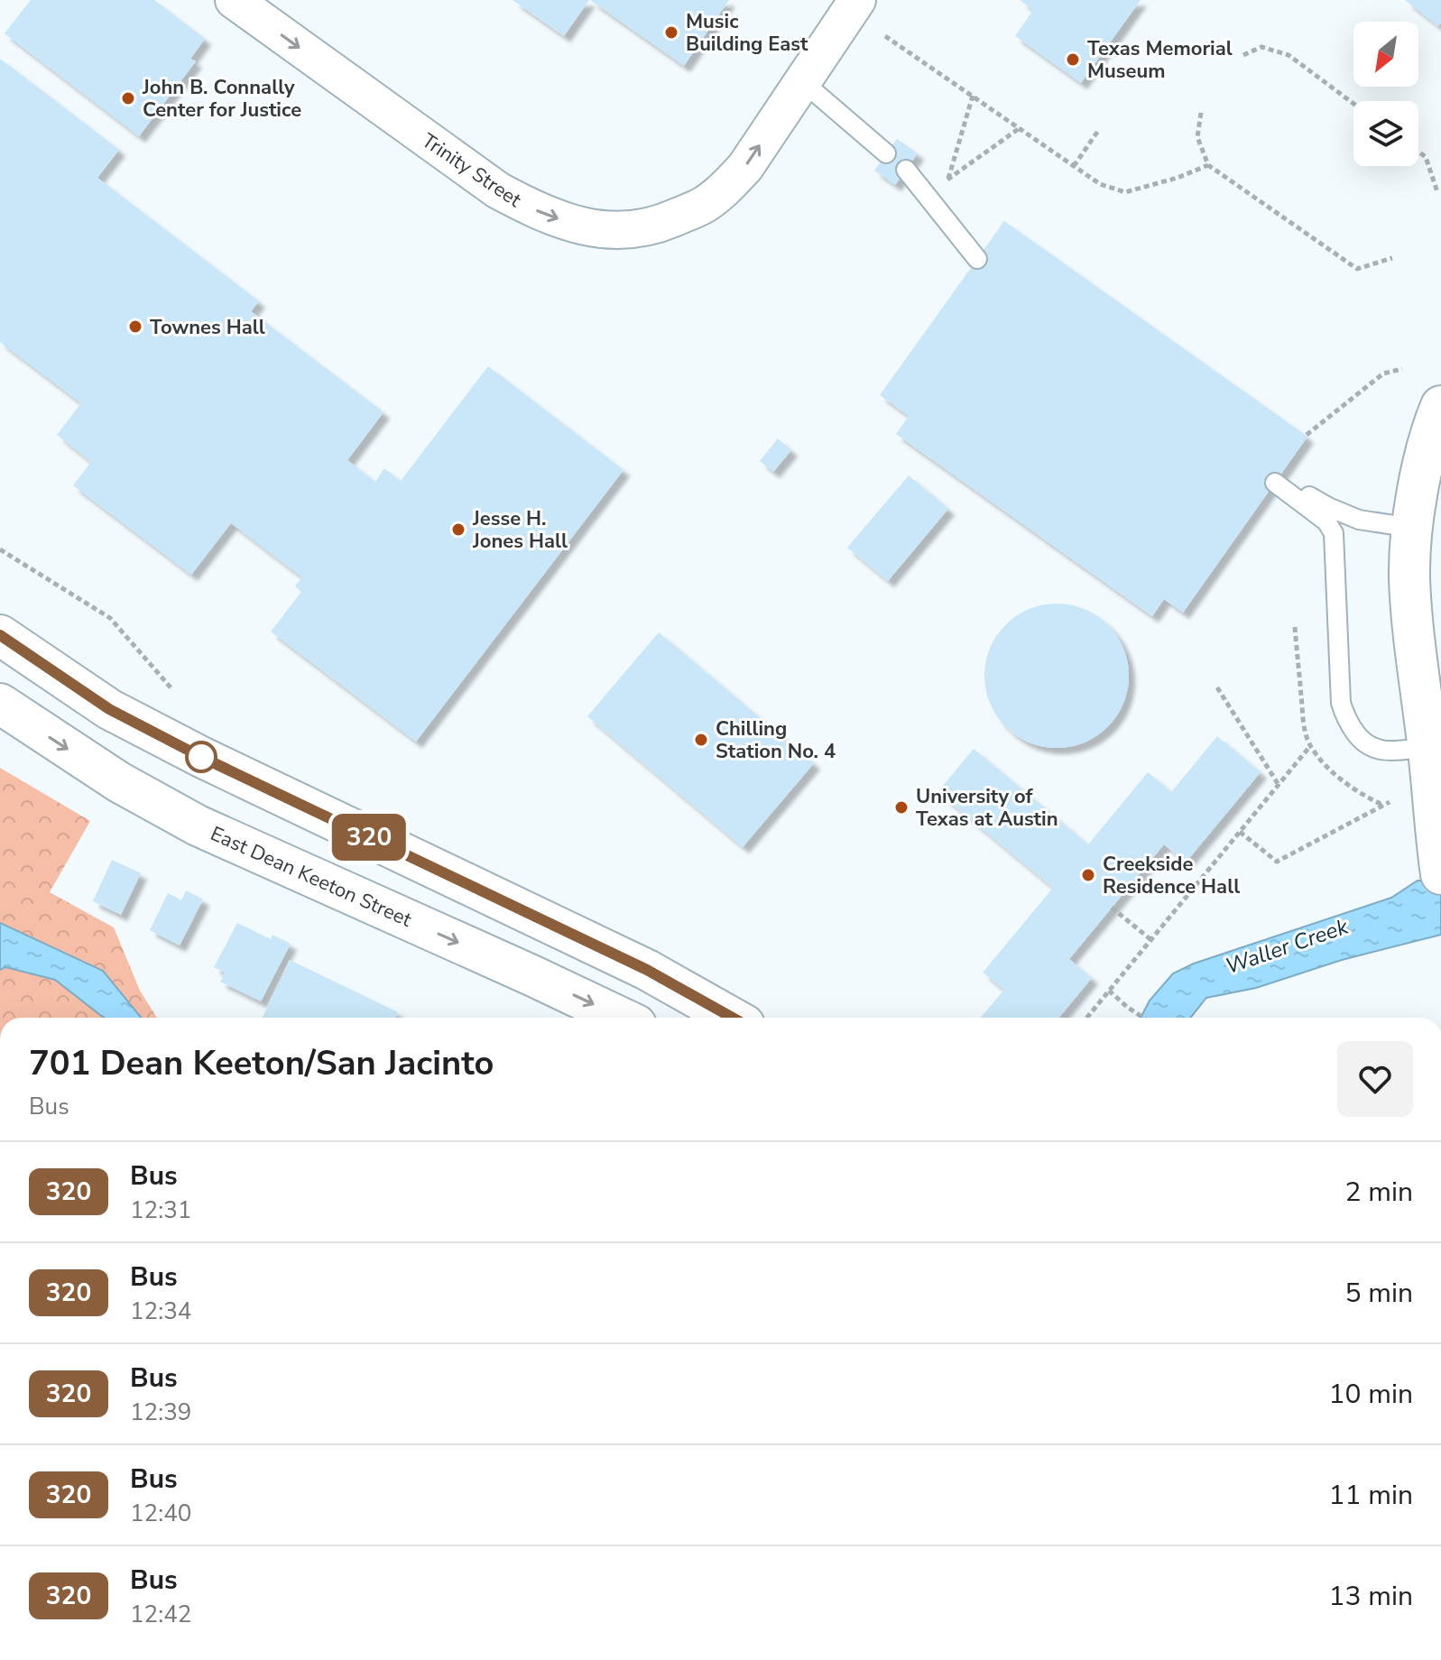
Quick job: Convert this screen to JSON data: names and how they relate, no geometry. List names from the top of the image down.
{
  "streets": {
    "main road": ["East Dean Keeton Street"],
    "street": ["Trinity Street"]
  },
  "one_way": ["Trinity Street"],
  "water": ["Waller Creek"],
  "places": [
    "Music Building East",
    "Texas Memorial Museum",
    "John B. Connally Center for Justice",
    "Townes Hall",
    "Jesse H. Jones Hall",
    "Chilling Station No. 4",
    "University of Texas at Austin",
    "Creekside Residence Hall"
  ],
  "lines": ["bus line 320"],
  "north": "bottom left",
  "page": {
    "on_map": "320",
    "heading": ["701 Dean Keeton/San Jacinto", "Bus"],
    "list": [
      {
        "mark": "320",
        "name": "Bus",
        "note": "12:31",
        "value": "2 min"
      },
      {
        "mark": "320",
        "name": "Bus",
        "note": "12:34",
        "value": "5 min"
      },
      {
        "mark": "320",
        "name": "Bus",
        "note": "12:39",
        "value": "10 min"
      },
      {
        "mark": "320",
        "name": "Bus",
        "note": "12:40",
        "value": "11 min"
      },
      {
        "mark": "320",
        "name": "Bus",
        "note": "12:42",
        "value": "13 min"
      }
    ]
  }
}
